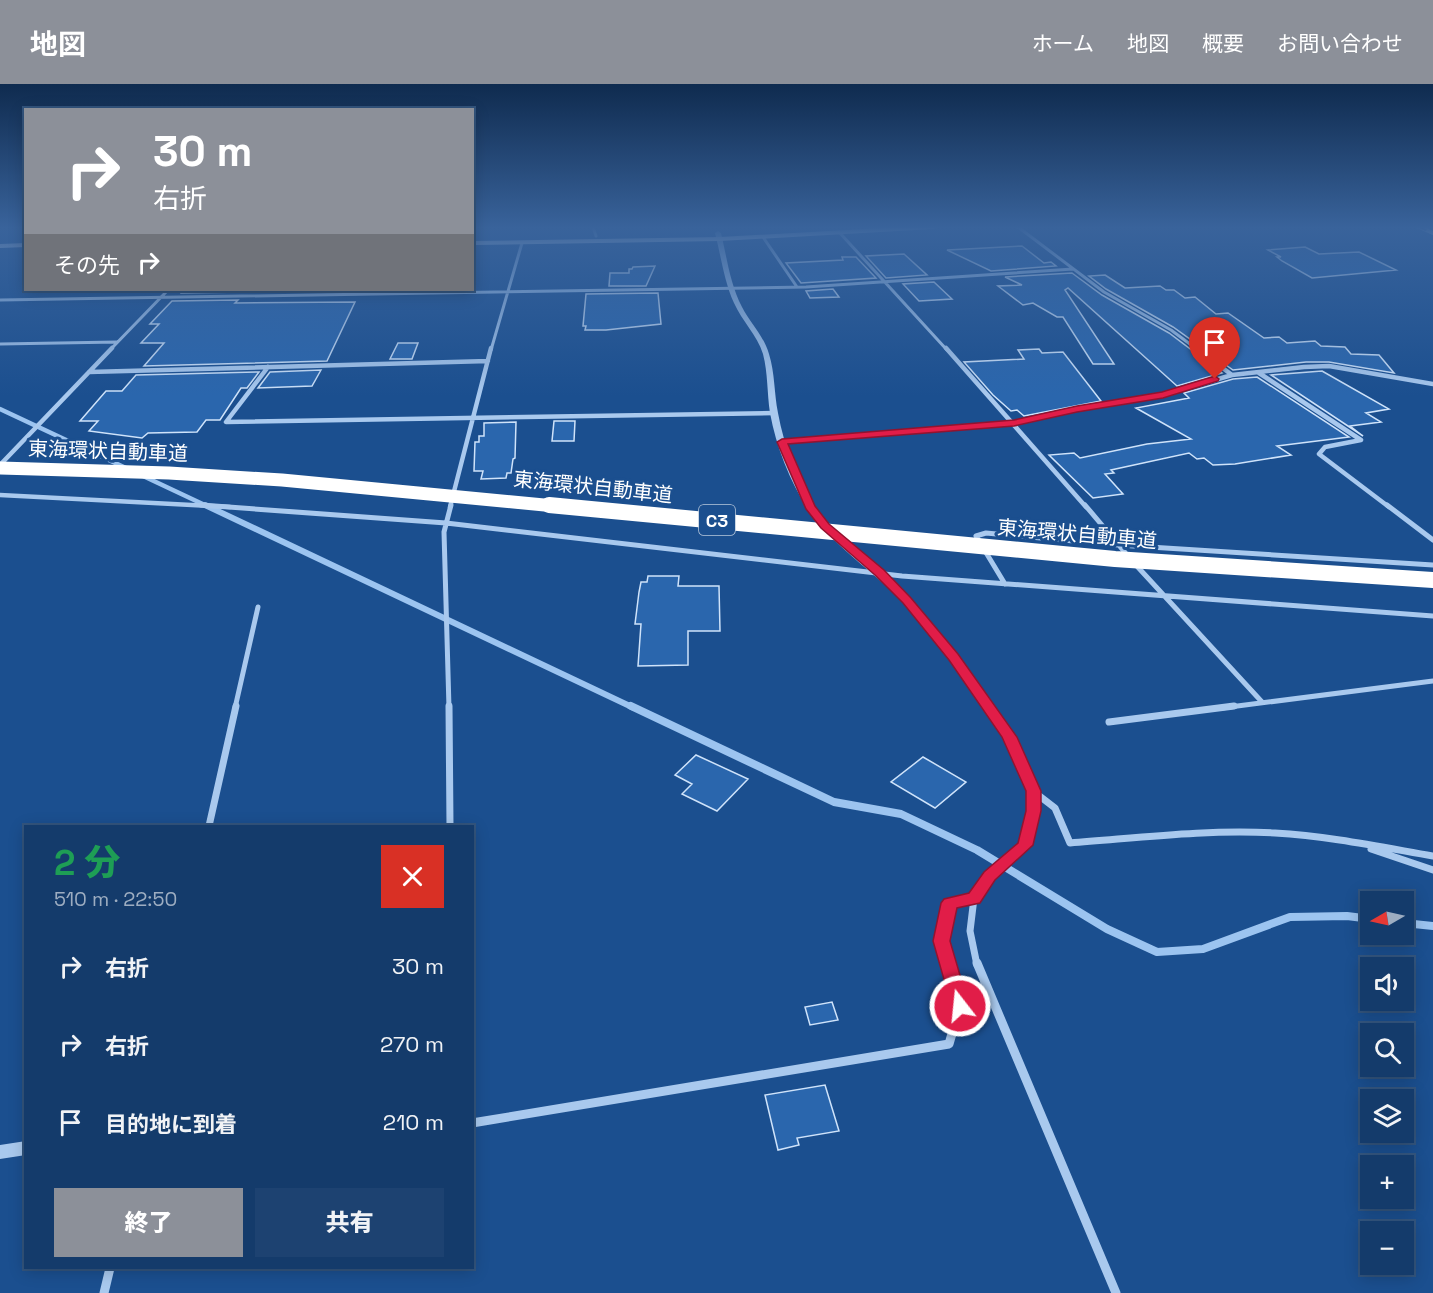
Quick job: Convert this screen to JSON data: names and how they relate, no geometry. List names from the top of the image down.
{
  "streets": {
    "highway": ["東海環状自動車道", "C3"]
  },
  "north": "left",
  "page": {
    "header": "地図",
    "nav": [
      "ホーム",
      "地図",
      "概要",
      "お問い合わせ"
    ],
    "turn": ["30 m", "右折"],
    "then": "その先",
    "heading": ["2 分", "510 m · 22:50"],
    "map_buttons": ["+", "−"],
    "list": [
      {
        "name": "右折",
        "value": "30 m"
      },
      {
        "name": "右折",
        "value": "270 m"
      },
      {
        "name": "目的地に到着",
        "value": "210 m"
      }
    ],
    "buttons": ["終了", "共有"]
  }
}
